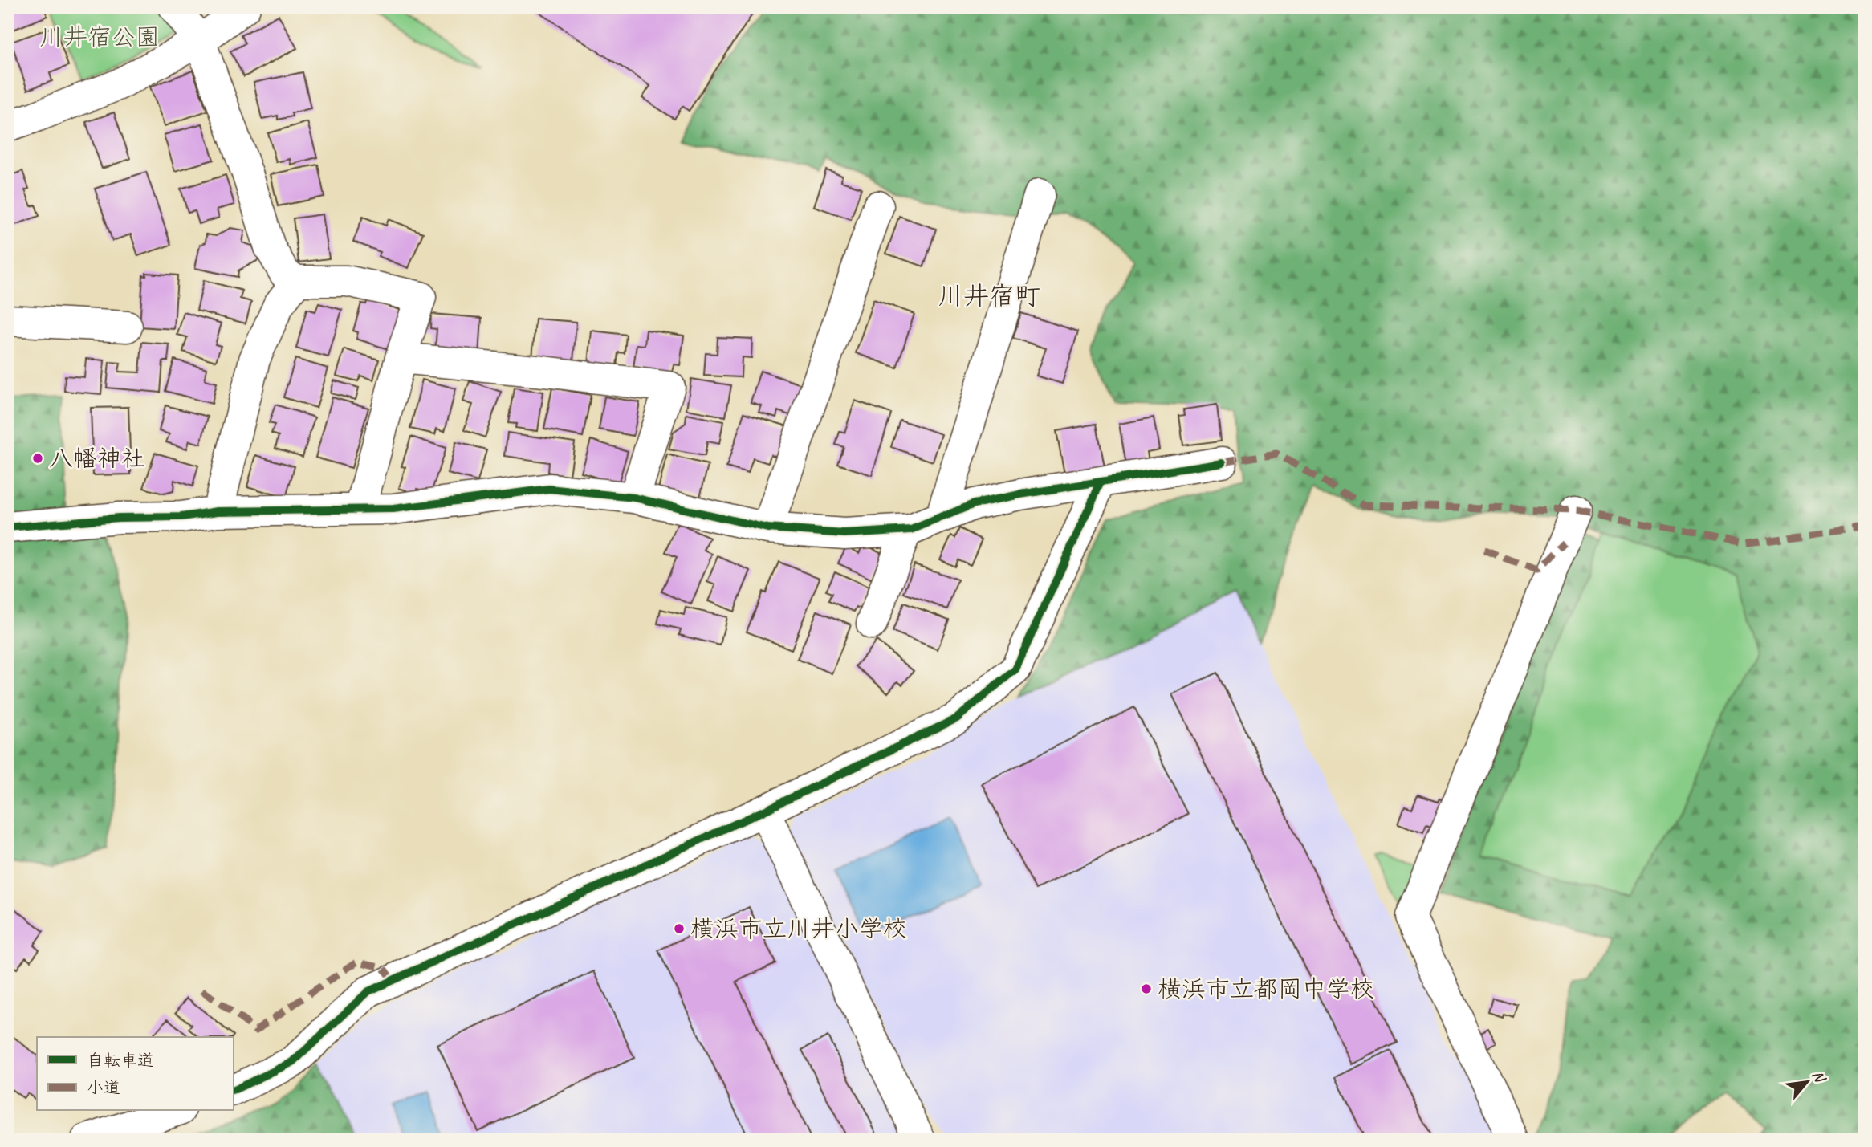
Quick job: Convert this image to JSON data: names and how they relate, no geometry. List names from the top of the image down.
{
  "districts": ["川井宿町"],
  "parks": ["川井宿公園"],
  "places": ["八幡神社", "横浜市立川井小学校", "横浜市立都岡中学校"],
  "legend": ["自転車道", "小道"],
  "north": "top right"
}
